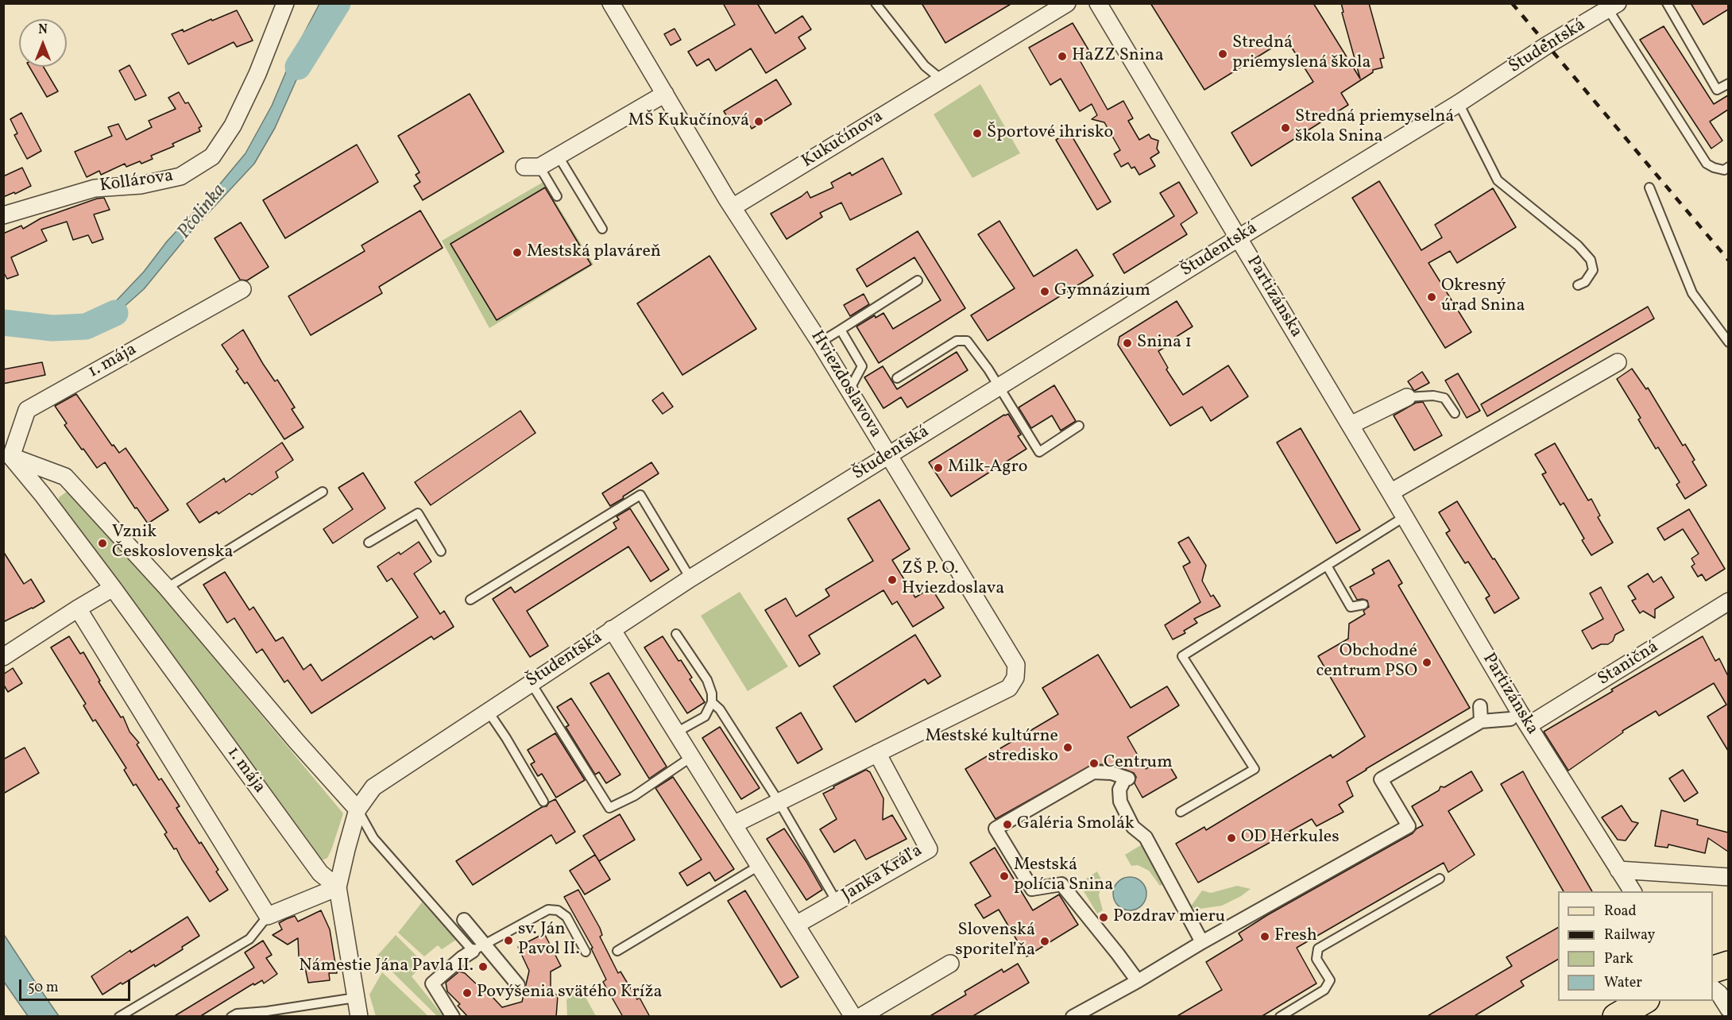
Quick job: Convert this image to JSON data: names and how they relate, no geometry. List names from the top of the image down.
{
  "streets": {
    "street": [
      "Študentská",
      "Kukučínova",
      "Kollárova",
      "Partizánska",
      "1. mája",
      "Hviezdoslavova",
      "Staničná",
      "Janka Kráľa"
    ]
  },
  "crossings": [
    ["Študentská", "Partizánska"],
    ["Študentská", "1. mája"],
    ["Študentská", "Hviezdoslavova"],
    ["Kukučínova", "Hviezdoslavova"],
    ["Partizánska", "Staničná"],
    ["Hviezdoslavova", "Janka Kráľa"]
  ],
  "water": ["Pčolinka"],
  "places": [
    "Stredná priemyslená škola",
    "HaZZ Snina",
    "MŠ Kukučínová",
    "Stredná priemyselná škola Snina",
    "Športové ihrisko",
    "Mestská plaváreň",
    "Gymnázium",
    "Okresný úrad Snina",
    "Snina 1",
    "Milk-Agro",
    "Vznik Československa",
    "ZŠ P. O. Hviezdoslava",
    "Obchodné centrum PSO",
    "Mestské kultúrne stredisko",
    "Centrum",
    "Galéria Smolák",
    "OD Herkules",
    "Mestská polícia Snina",
    "Pozdrav mieru",
    "Fresh",
    "sv. Ján Pavol II.",
    "Slovenská sporiteľňa",
    "Námestie Jána Pavla II.",
    "Povýšenia svätého Kríža"
  ],
  "legend": [
    "Road",
    "Railway",
    "Park",
    "Water"
  ],
  "scale_bar": "50 m",
  "north": "top"
}
